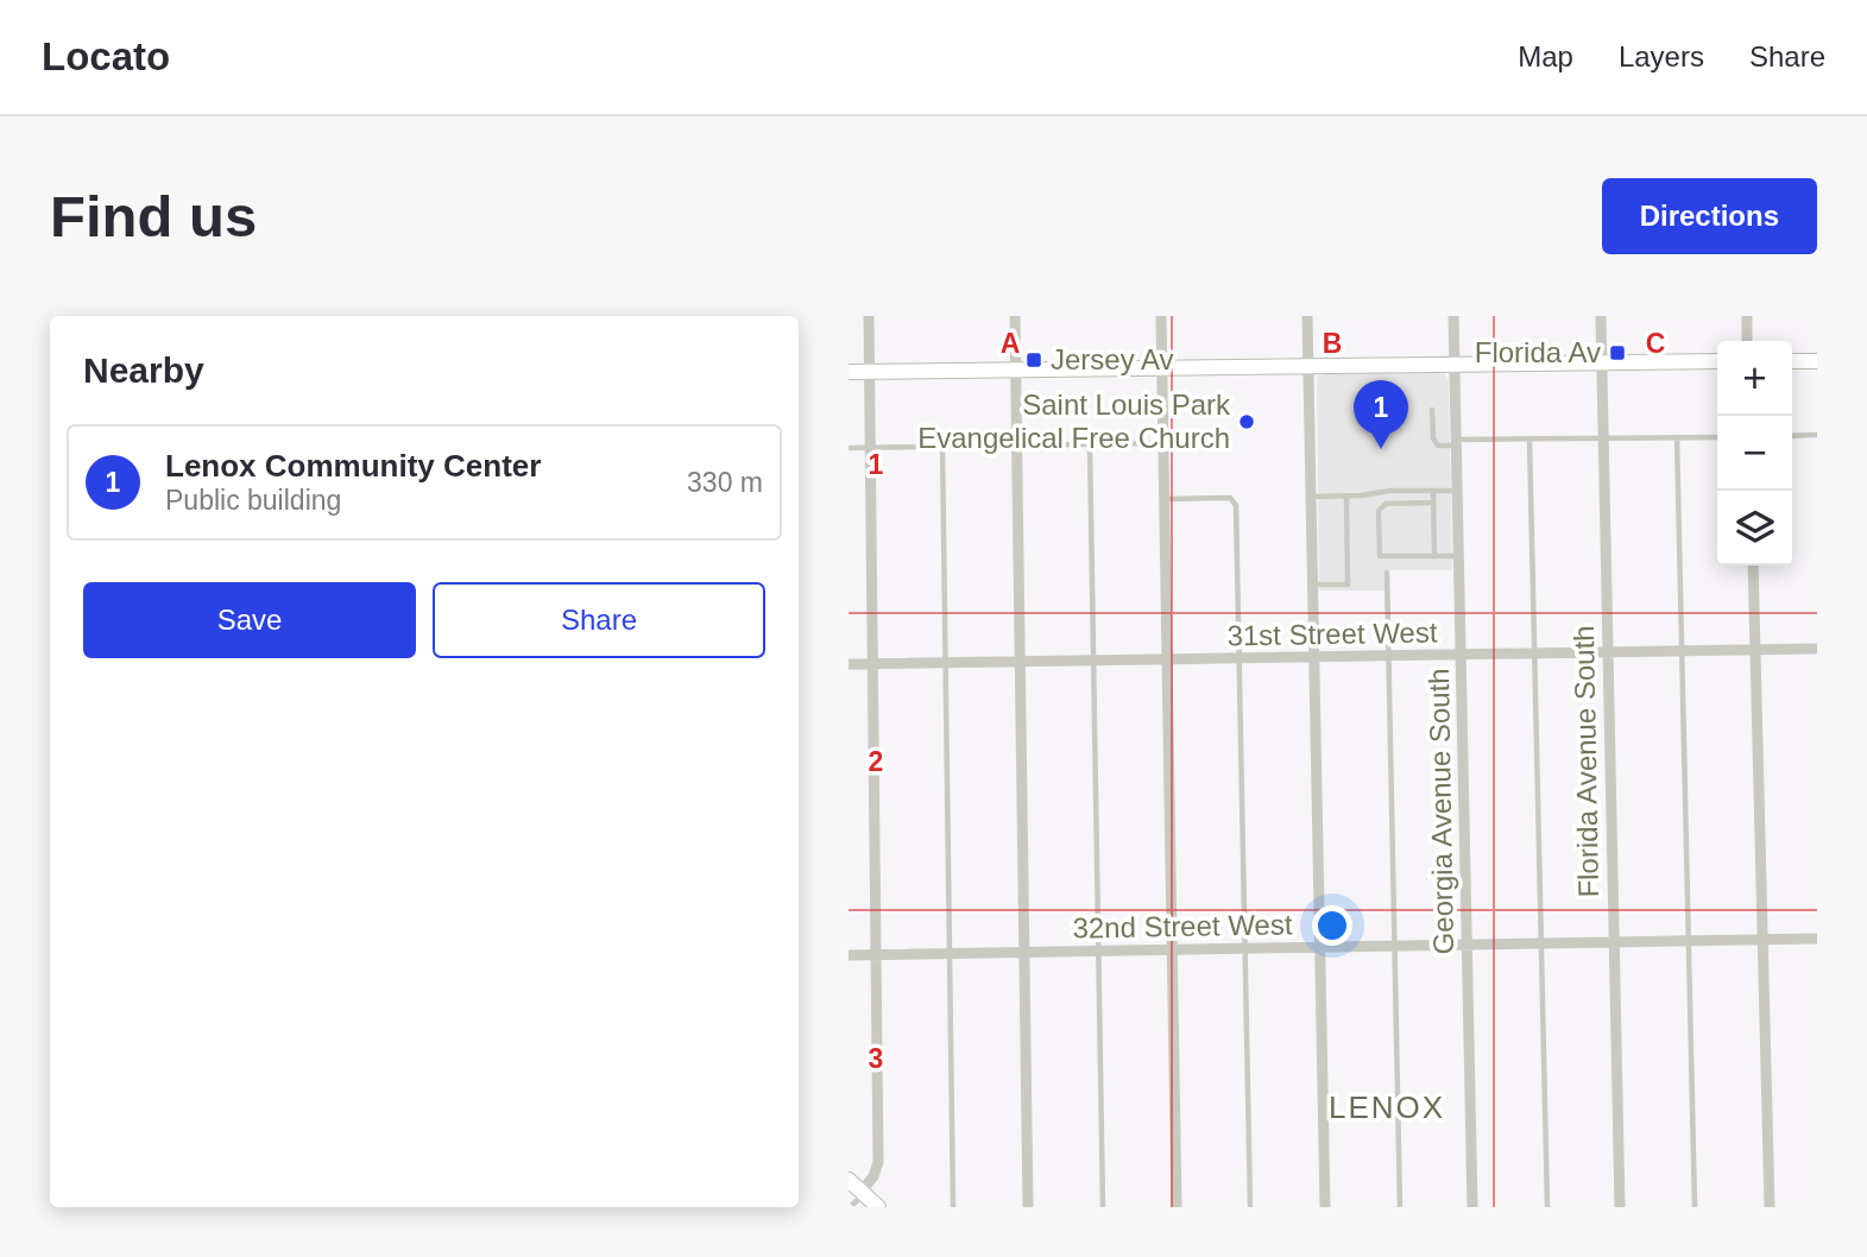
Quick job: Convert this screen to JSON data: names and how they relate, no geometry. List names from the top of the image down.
{
  "streets": {
    "street": [
      "31st Street West",
      "Florida Avenue South",
      "Georgia Avenue South",
      "32nd Street West"
    ]
  },
  "crossings": [
    ["31st Street West", "Florida Avenue South"],
    ["31st Street West", "Georgia Avenue South"],
    ["Florida Avenue South", "32nd Street West"],
    ["Georgia Avenue South", "32nd Street West"]
  ],
  "districts": ["LENOX"],
  "places": {
    "transit": ["Florida Av", "Jersey Av"],
    "other": ["Saint Louis Park Evangelical Free Church"]
  },
  "page": {
    "header": "Locato",
    "nav": ["Map", "Layers", "Share"],
    "buttons": [
      "Directions",
      ["Save", "Share"]
    ],
    "title": "Find us",
    "heading": "Nearby",
    "map_buttons": ["+", "−"],
    "pins": "1",
    "list": [
      {
        "mark": "1",
        "name": "Lenox Community Center",
        "note": "Public building",
        "value": "330 m"
      }
    ]
  },
  "grid": {
    "columns": ["A", "B", "C"],
    "rows": ["1", "2", "3"]
  }
}
